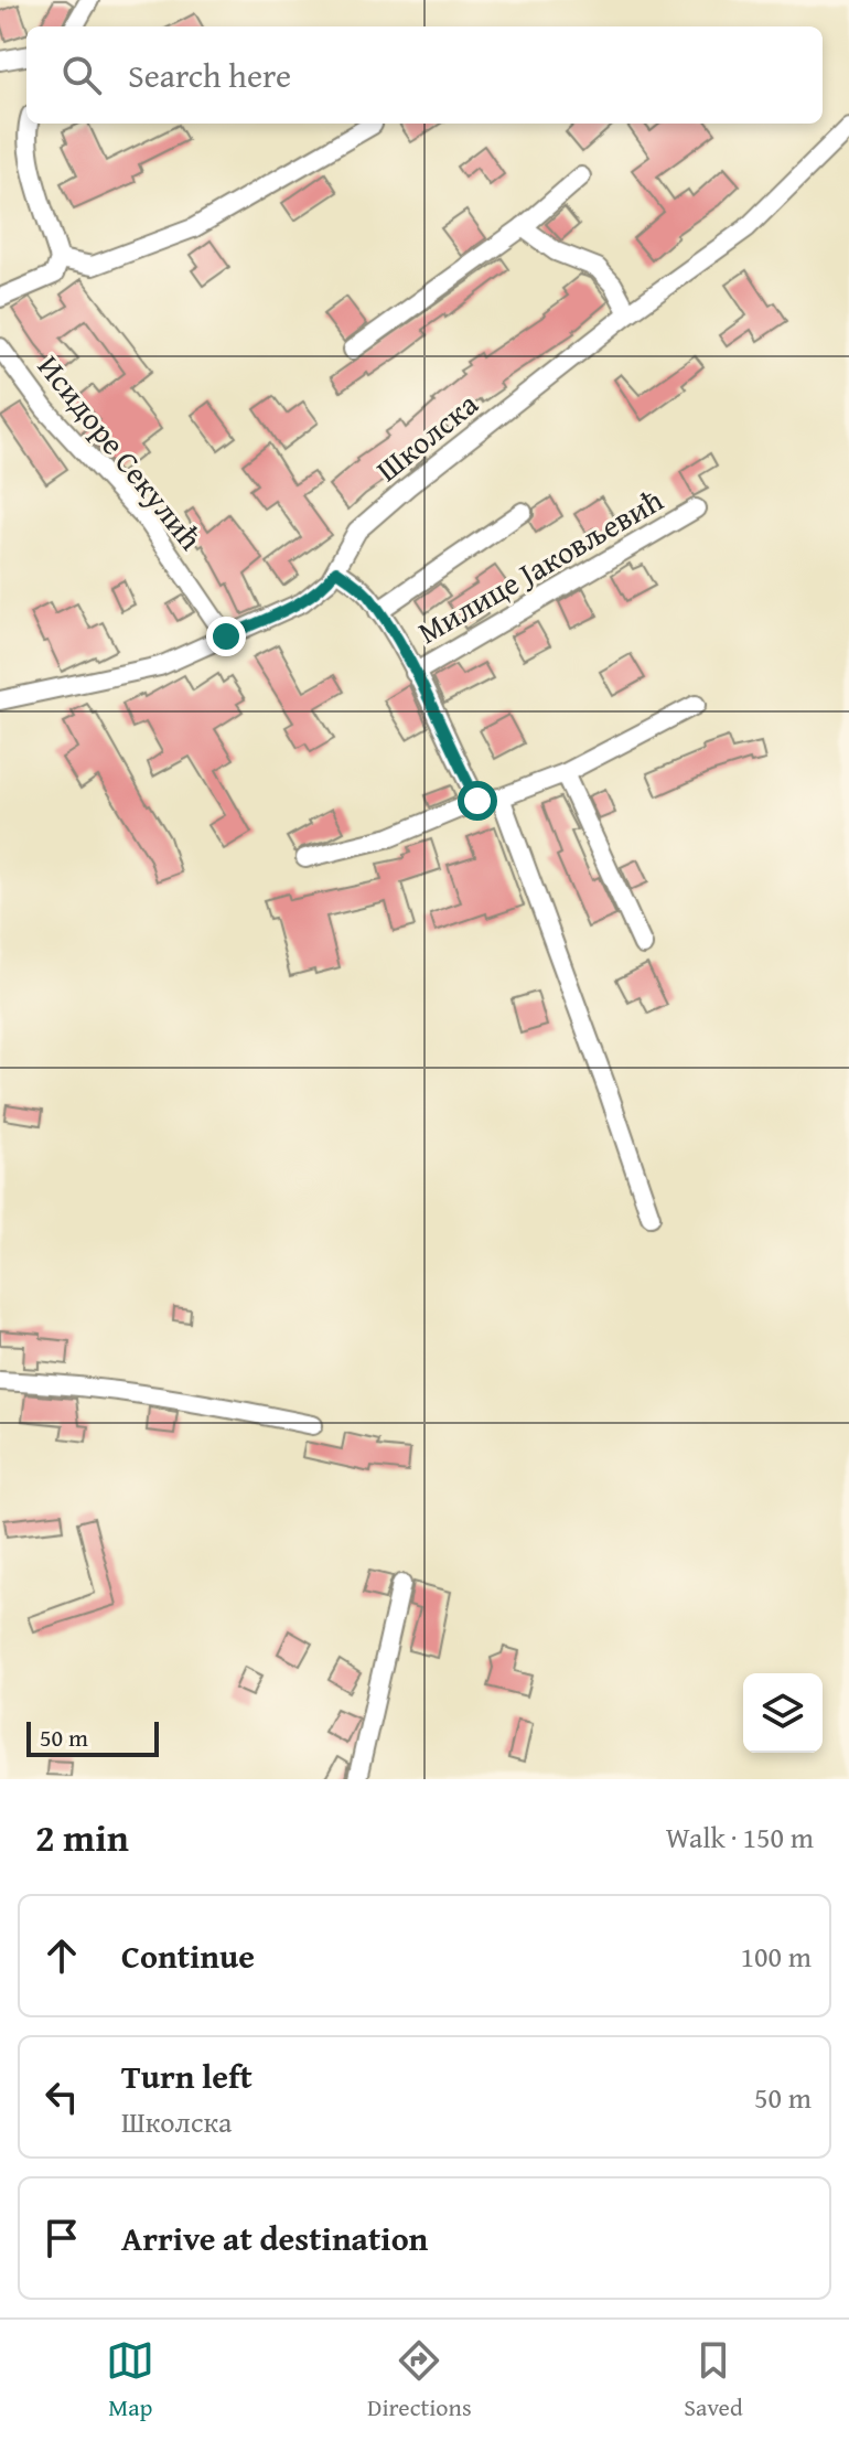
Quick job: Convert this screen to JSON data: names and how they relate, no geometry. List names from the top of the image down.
{
  "streets": {
    "street": ["Школска", "Исидоре Секулић", "Милице Јаковљевић"]
  },
  "crossings": [
    ["Школска", "Исидоре Секулић"]
  ],
  "scale_bar": "50 m",
  "page": {
    "search": "Search here",
    "scale": "50 m",
    "heading": ["2 min", "Walk · 150 m"],
    "list": [
      ["Continue", "100 m"],
      ["Turn left", "Школска", "50 m"],
      "Arrive at destination"
    ],
    "nav": ["Map", "Directions", "Saved"]
  }
}
